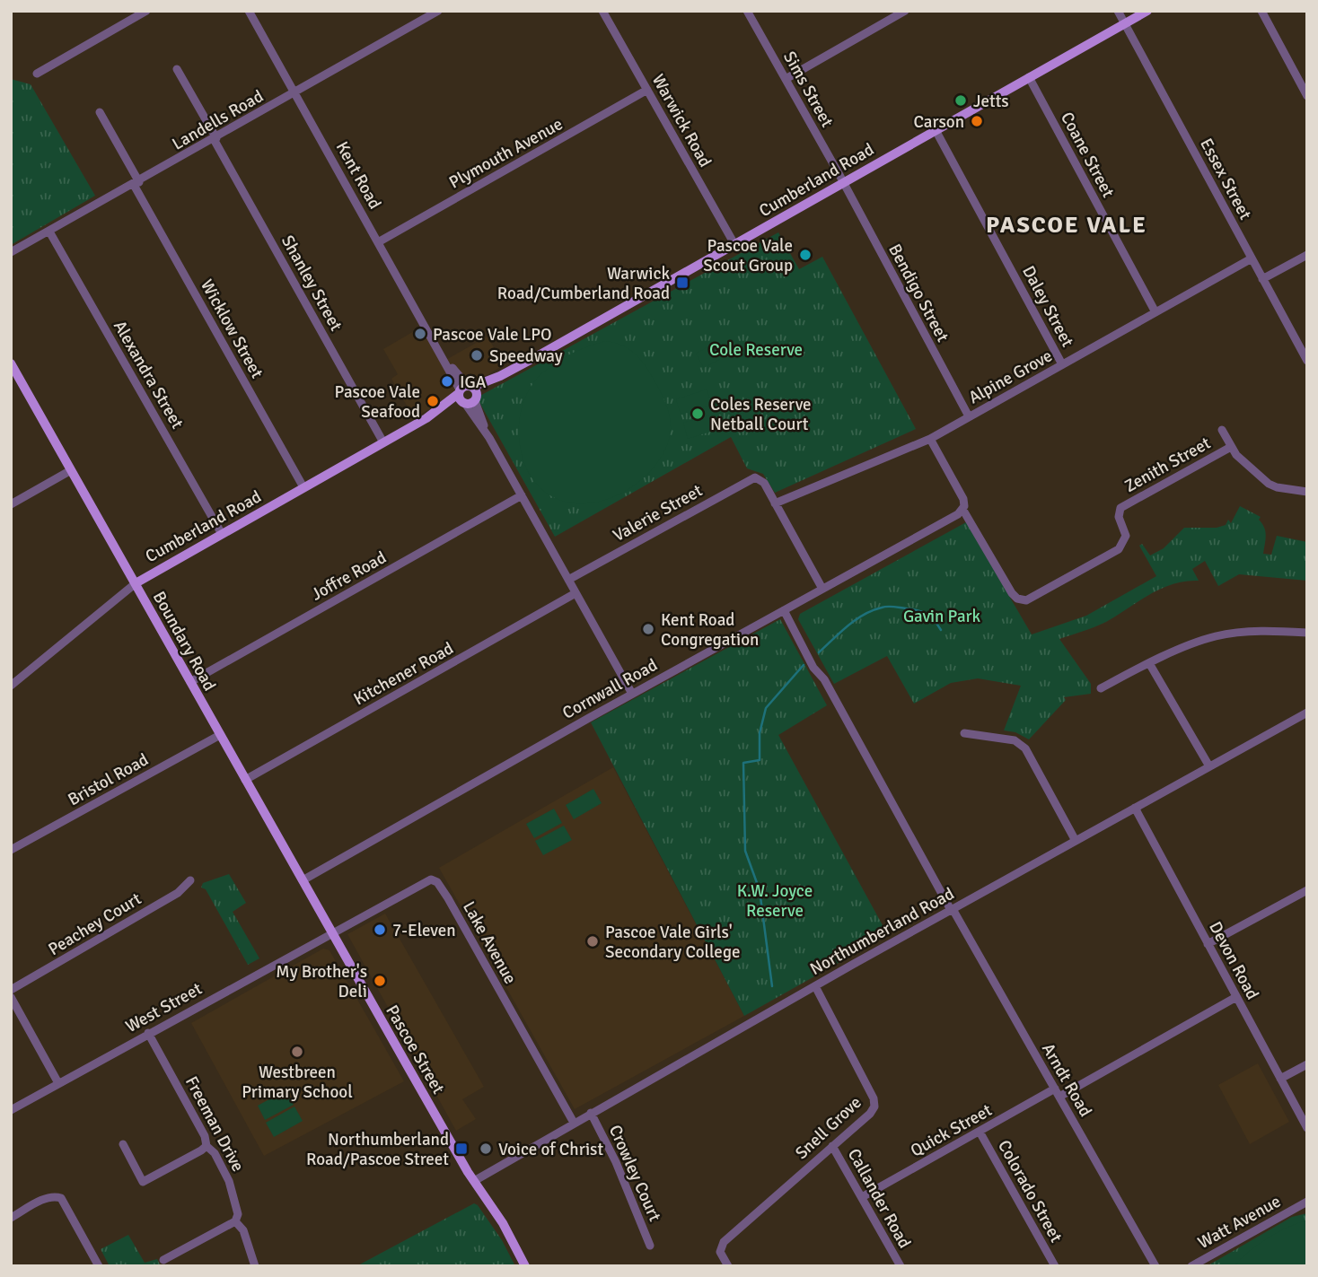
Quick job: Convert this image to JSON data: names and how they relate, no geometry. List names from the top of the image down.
{
  "streets": {
    "main road": ["Cumberland Road", "Boundary Road", "Pascoe Street"],
    "street": [
      "Sims Street",
      "Landells Road",
      "Warwick Road",
      "Plymouth Avenue",
      "Coane Street",
      "Kent Road",
      "Essex Street",
      "Shanley Street",
      "Bendigo Street",
      "Daley Street",
      "Wicklow Street",
      "Alexandra Street",
      "Alpine Grove",
      "Zenith Street",
      "Valerie Street",
      "Joffre Road",
      "Kitchener Road",
      "Cornwall Road",
      "Bristol Road",
      "Peachey Court",
      "Northumberland Road",
      "Lake Avenue",
      "Devon Road",
      "West Street",
      "Arndt Road",
      "Freeman Drive",
      "Snell Grove",
      "Quick Street",
      "Crowley Court",
      "Colorado Street",
      "Callander Road",
      "Watt Avenue"
    ]
  },
  "crossings": [
    ["Sims Street", "Cumberland Road"],
    ["Sims Street", "Bendigo Street"],
    ["Landells Road", "Kent Road"],
    ["Landells Road", "Shanley Street"],
    ["Landells Road", "Wicklow Street"],
    ["Landells Road", "Alexandra Street"],
    ["Warwick Road", "Plymouth Avenue"],
    ["Warwick Road", "Cumberland Road"],
    ["Plymouth Avenue", "Kent Road"],
    ["Coane Street", "Cumberland Road"],
    ["Coane Street", "Alpine Grove"],
    ["Kent Road", "Cumberland Road"],
    ["Kent Road", "Valerie Street"],
    ["Kent Road", "Joffre Road"],
    ["Kent Road", "Kitchener Road"],
    ["Kent Road", "Cornwall Road"],
    ["Essex Street", "Cumberland Road"],
    ["Essex Street", "Alpine Grove"],
    ["Cumberland Road", "Shanley Street"],
    ["Cumberland Road", "Bendigo Street"],
    ["Cumberland Road", "Daley Street"],
    ["Cumberland Road", "Wicklow Street"],
    ["Cumberland Road", "Alexandra Street"],
    ["Cumberland Road", "Boundary Road"],
    ["Bendigo Street", "Alpine Grove"],
    ["Daley Street", "Alpine Grove"],
    ["Alpine Grove", "Valerie Street"],
    ["Zenith Street", "Cornwall Road"],
    ["Joffre Road", "Boundary Road"],
    ["Boundary Road", "Kitchener Road"],
    ["Boundary Road", "Cornwall Road"],
    ["Boundary Road", "Bristol Road"],
    ["Boundary Road", "Lake Avenue"],
    ["Boundary Road", "West Street"],
    ["Boundary Road", "Pascoe Street"],
    ["Cornwall Road", "Arndt Road"],
    ["Northumberland Road", "Lake Avenue"],
    ["Northumberland Road", "Devon Road"],
    ["Northumberland Road", "Pascoe Street"],
    ["Northumberland Road", "Arndt Road"],
    ["Northumberland Road", "Snell Grove"],
    ["Northumberland Road", "Crowley Court"],
    ["Lake Avenue", "West Street"],
    ["Lake Avenue", "Pascoe Street"],
    ["Devon Road", "Quick Street"],
    ["West Street", "Pascoe Street"],
    ["West Street", "Freeman Drive"],
    ["Arndt Road", "Quick Street"],
    ["Snell Grove", "Callander Road"],
    ["Quick Street", "Colorado Street"],
    ["Quick Street", "Callander Road"]
  ],
  "districts": ["PASCOE VALE"],
  "parks": ["Cole Reserve", "Gavin Park", "K.W. Joyce Reserve"],
  "places": {
    "other": [
      "Jetts",
      "Carson",
      "Pascoe Vale Scout Group",
      "Pascoe Vale LPO",
      "Speedway",
      "IGA",
      "Pascoe Vale Seafood",
      "Coles Reserve Netball Court",
      "Kent Road Congregation",
      "7-Eleven",
      "Pascoe Vale Girls' Secondary College",
      "My Brother's Deli",
      "Westbreen Primary School",
      "Voice of Christ"
    ],
    "transit": ["Warwick Road/Cumberland Road", "Northumberland Road/Pascoe Street"]
  }
}
